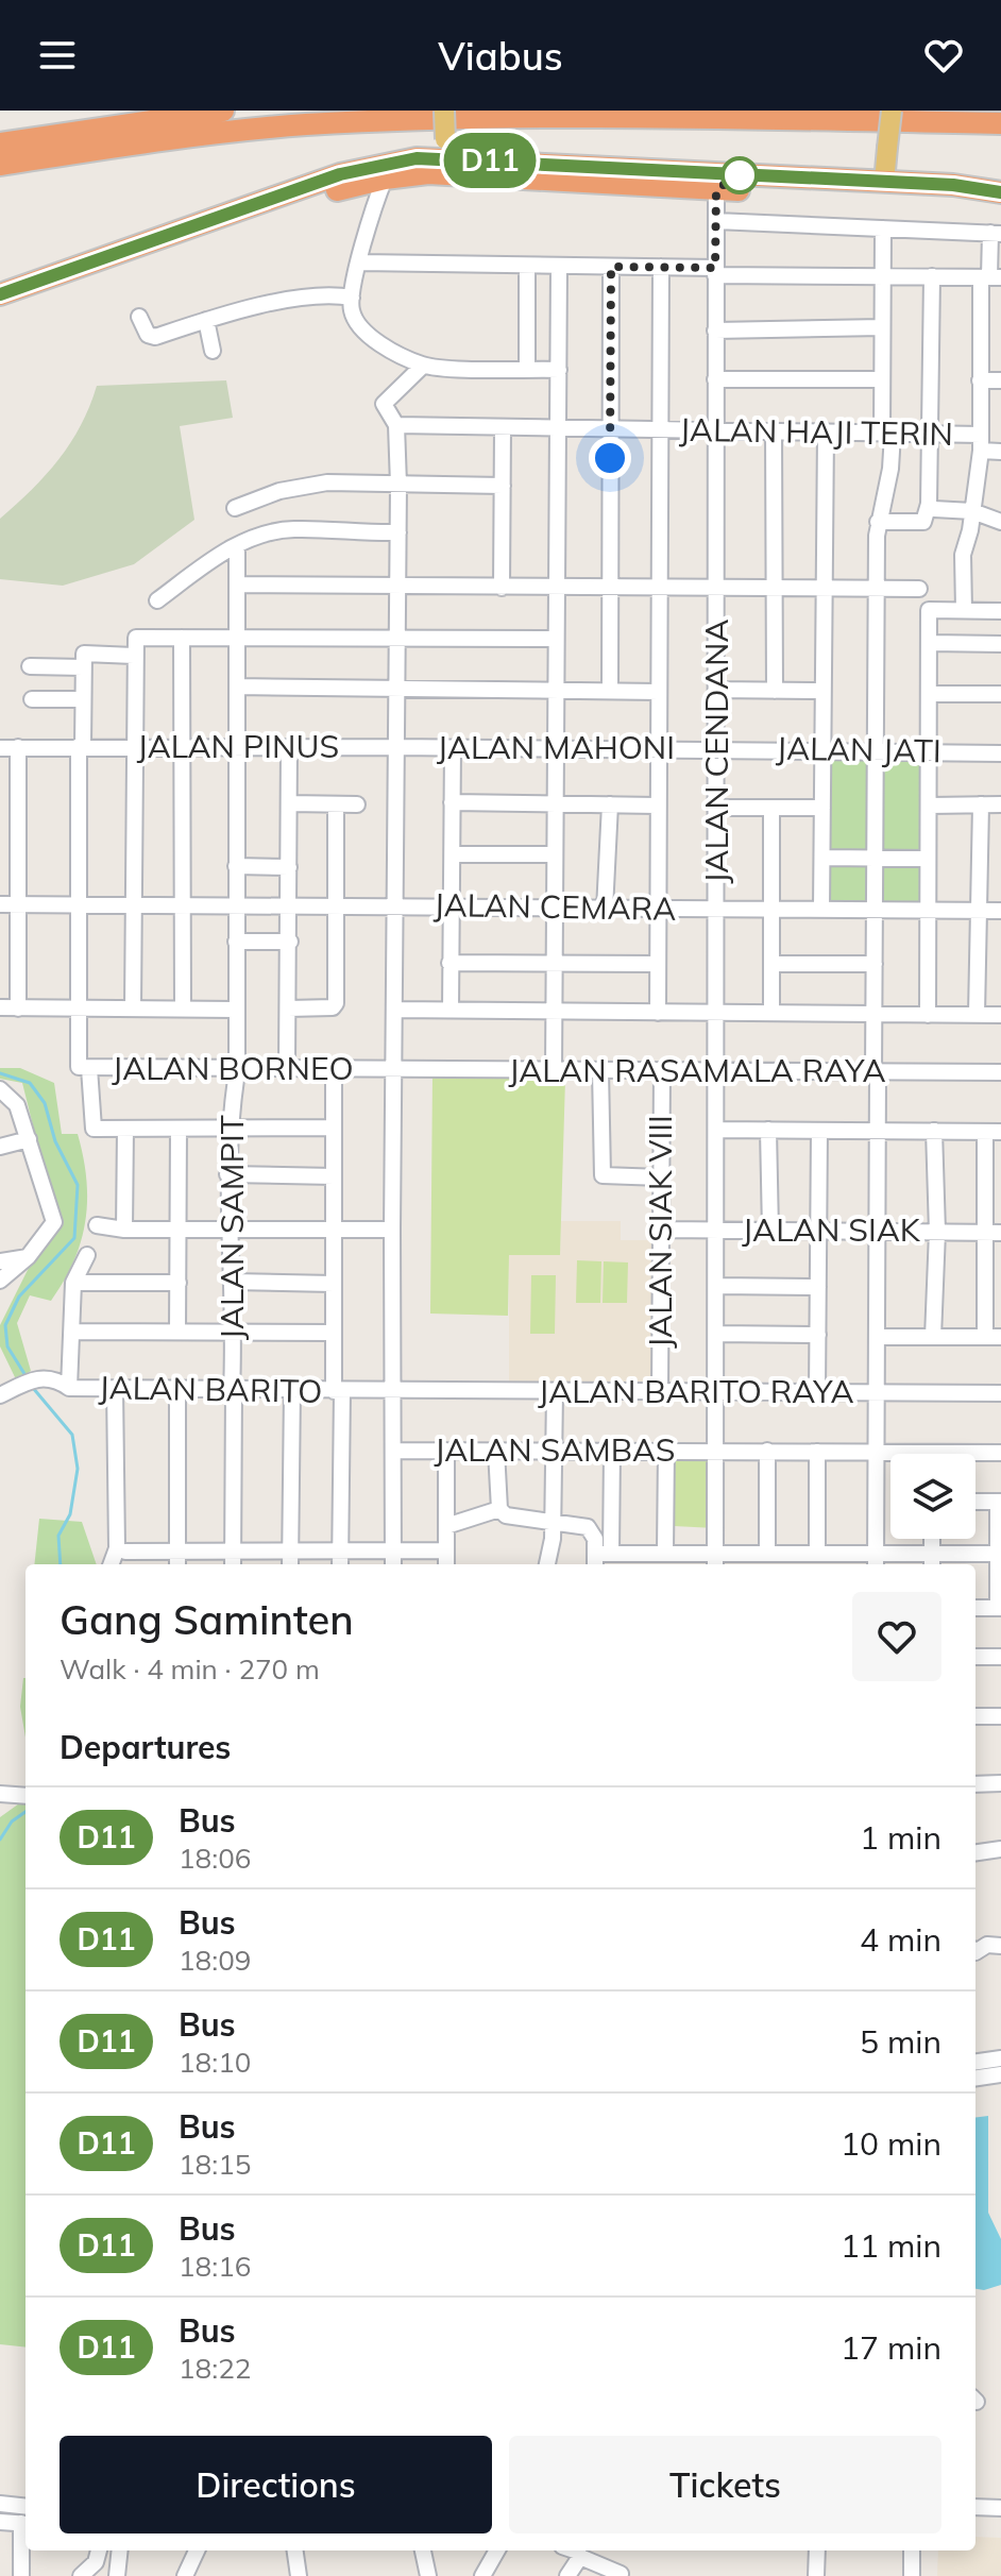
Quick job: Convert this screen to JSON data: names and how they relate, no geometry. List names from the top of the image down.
{
  "streets": {
    "street": [
      "JALAN HAJI TERIN",
      "JALAN PINUS",
      "JALAN MAHONI",
      "JALAN JATI",
      "JALAN CENDANA",
      "JALAN CEMARA",
      "JALAN BORNEO",
      "JALAN RASAMALA RAYA",
      "JALAN SAMPIT",
      "JALAN SIAK",
      "JALAN SIAK VIII",
      "JALAN BARITO",
      "JALAN BARITO RAYA",
      "JALAN SAMBAS"
    ]
  },
  "crossings": [
    ["JALAN HAJI TERIN", "JALAN CENDANA"],
    ["JALAN PINUS", "JALAN MAHONI"],
    ["JALAN PINUS", "JALAN SAMPIT"],
    ["JALAN MAHONI", "JALAN JATI"],
    ["JALAN MAHONI", "JALAN CENDANA"],
    ["JALAN JATI", "JALAN CENDANA"],
    ["JALAN CENDANA", "JALAN CEMARA"],
    ["JALAN CENDANA", "JALAN RASAMALA RAYA"],
    ["JALAN CENDANA", "JALAN SIAK"],
    ["JALAN CENDANA", "JALAN BARITO RAYA"],
    ["JALAN CENDANA", "JALAN SAMBAS"],
    ["JALAN CEMARA", "JALAN SAMPIT"],
    ["JALAN BORNEO", "JALAN RASAMALA RAYA"],
    ["JALAN BORNEO", "JALAN SAMPIT"],
    ["JALAN RASAMALA RAYA", "JALAN SIAK VIII"],
    ["JALAN SAMPIT", "JALAN BARITO"],
    ["JALAN SIAK", "JALAN SIAK VIII"],
    ["JALAN SIAK VIII", "JALAN BARITO RAYA"],
    ["JALAN BARITO", "JALAN BARITO RAYA"]
  ],
  "lines": ["bus line D11"],
  "page": {
    "header": "Viabus",
    "on_map": "D11",
    "heading": [
      ["Gang Saminten", "Walk · 4 min · 270 m"],
      "Departures"
    ],
    "list": [
      {
        "mark": "D11",
        "name": "Bus",
        "note": "18:06",
        "value": "1 min"
      },
      {
        "mark": "D11",
        "name": "Bus",
        "note": "18:09",
        "value": "4 min"
      },
      {
        "mark": "D11",
        "name": "Bus",
        "note": "18:10",
        "value": "5 min"
      },
      {
        "mark": "D11",
        "name": "Bus",
        "note": "18:15",
        "value": "10 min"
      },
      {
        "mark": "D11",
        "name": "Bus",
        "note": "18:16",
        "value": "11 min"
      },
      {
        "mark": "D11",
        "name": "Bus",
        "note": "18:22",
        "value": "17 min"
      }
    ],
    "buttons": ["Directions", "Tickets"]
  }
}
